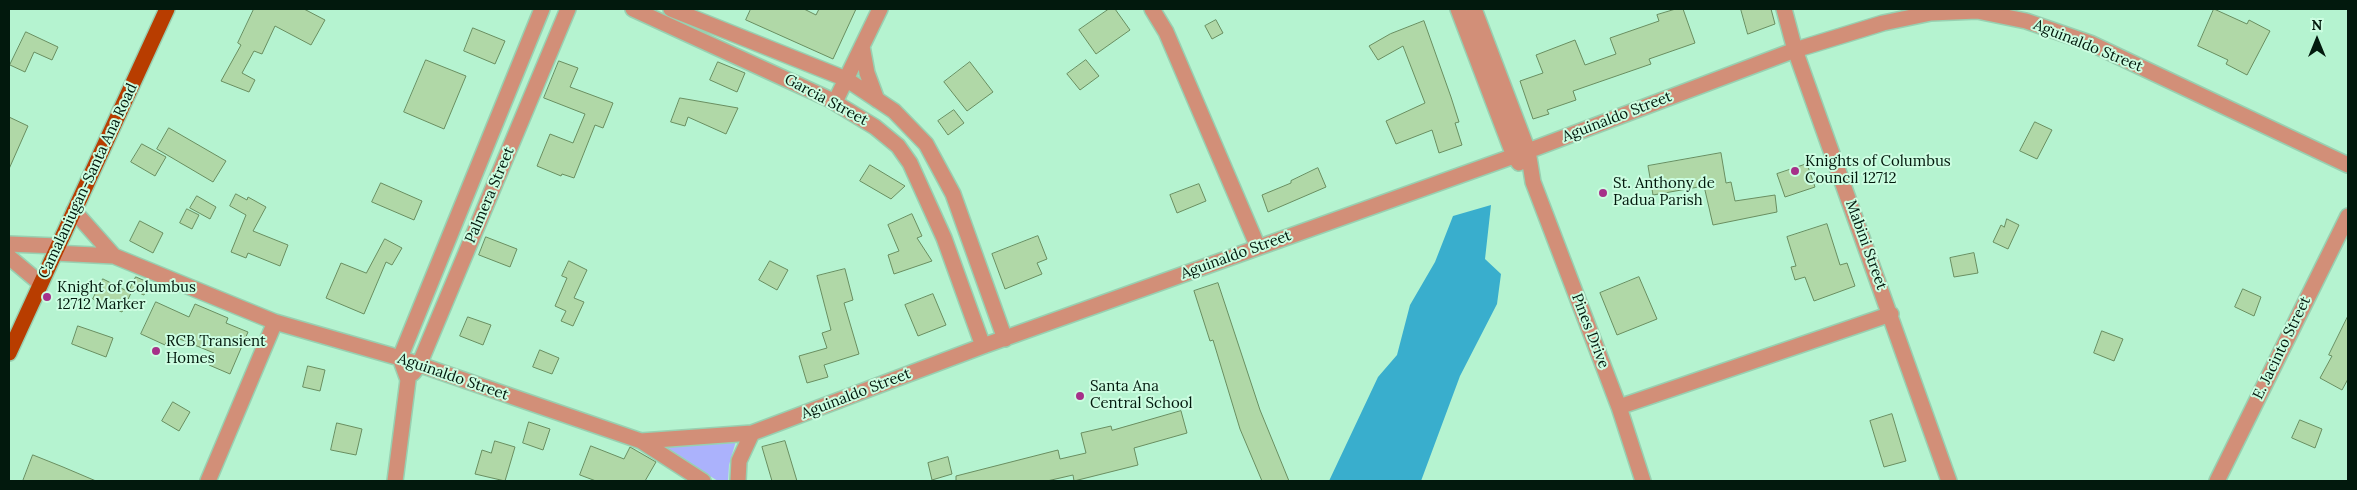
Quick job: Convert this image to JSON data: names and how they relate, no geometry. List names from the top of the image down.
{
  "streets": {
    "main road": ["Camalaniugan-Santa Ana Road"],
    "street": [
      "Aguinaldo Street",
      "Garcia Street",
      "Palmera Street",
      "Mabini Street",
      "Pines Drive",
      "E. Jacinto Street"
    ]
  },
  "crossings": [
    ["Aguinaldo Street", "Garcia Street"],
    ["Aguinaldo Street", "Camalaniugan-Santa Ana Road"],
    ["Aguinaldo Street", "Palmera Street"],
    ["Aguinaldo Street", "Mabini Street"],
    ["Aguinaldo Street", "Pines Drive"]
  ],
  "places": [
    "Knights of Columbus Council 12712",
    "St. Anthony de Padua Parish",
    "Knight of Columbus 12712 Marker",
    "RCB Transient Homes",
    "Santa Ana Central School"
  ],
  "north": "top"
}
